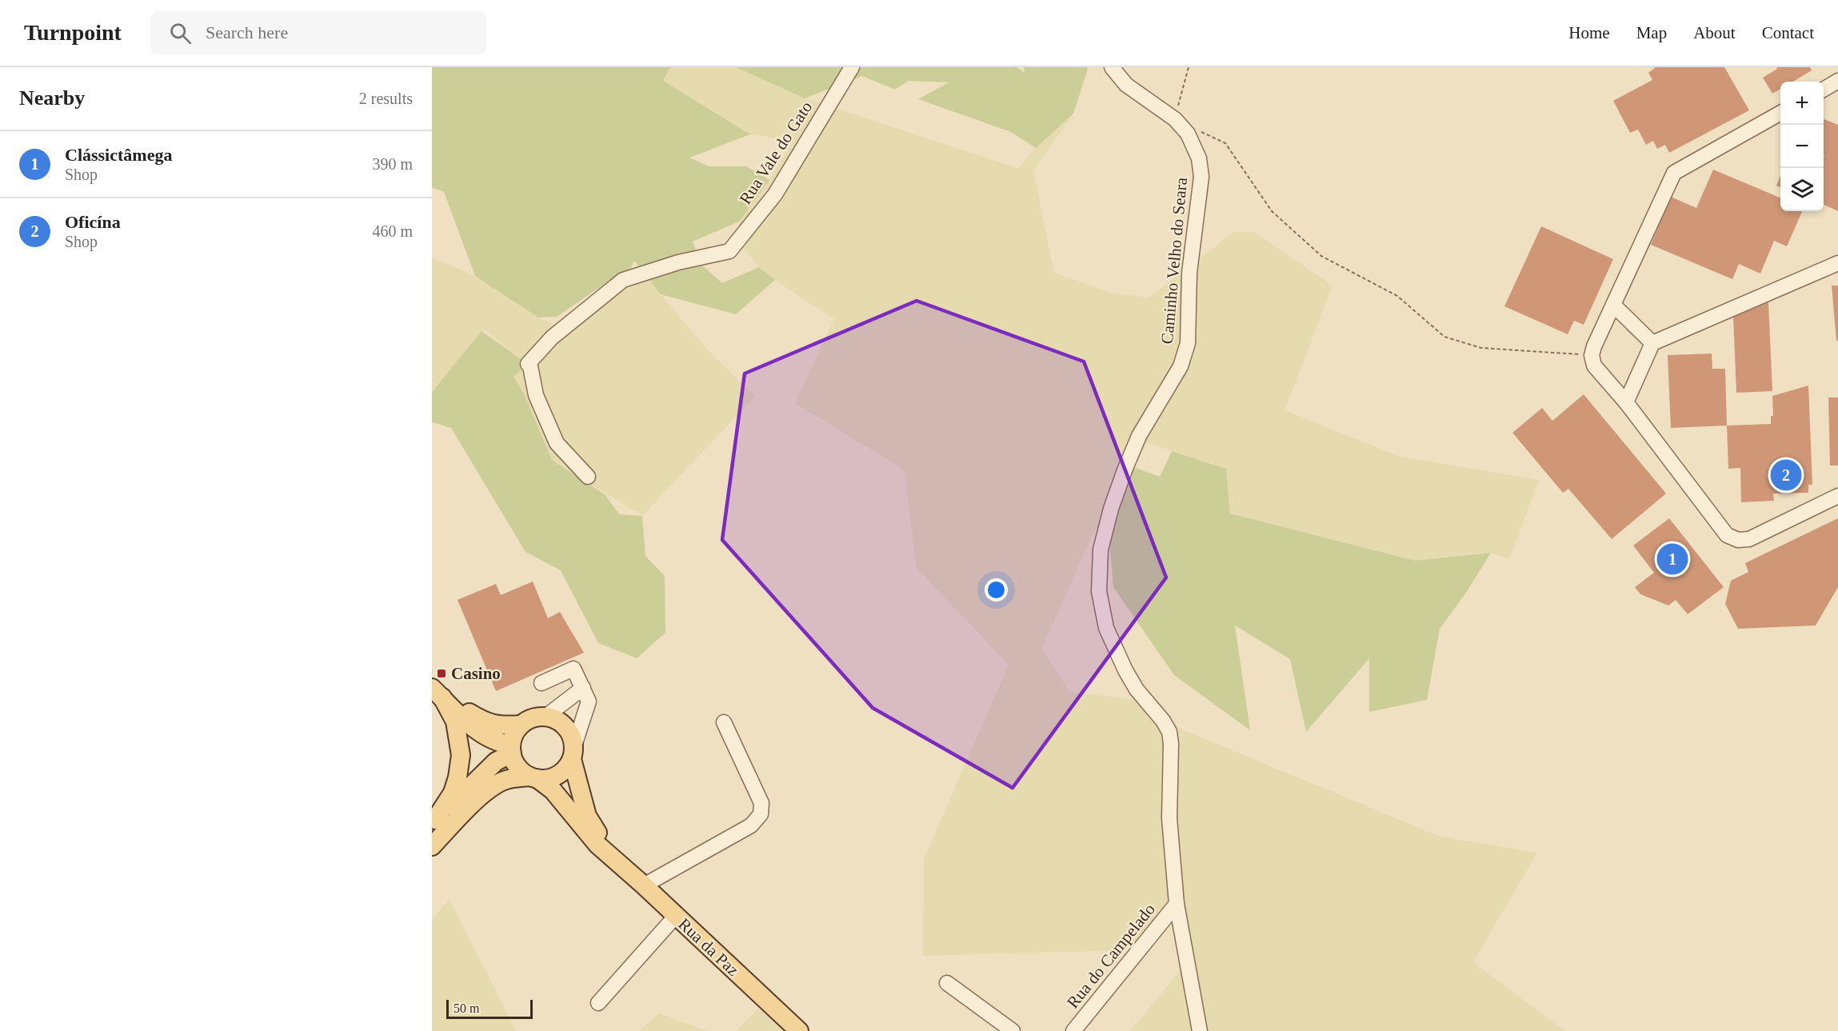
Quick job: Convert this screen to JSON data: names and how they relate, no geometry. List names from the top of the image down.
{
  "streets": {
    "main road": ["Rua da Paz"],
    "street": ["Rua Vale do Gato", "Caminho Velho do Seara", "Rua do Campelado"]
  },
  "crossings": [
    ["Caminho Velho do Seara", "Rua do Campelado"]
  ],
  "places": {
    "transit": ["Casino"]
  },
  "scale_bar": "50 m",
  "page": {
    "header": "Turnpoint",
    "search": "Search here",
    "nav": [
      "Home",
      "Map",
      "About",
      "Contact"
    ],
    "heading": ["Nearby", "2 results"],
    "map_buttons": ["+", "−"],
    "list": [
      {
        "mark": "1",
        "name": "Clássictâmega",
        "note": "Shop",
        "value": "390 m"
      },
      {
        "mark": "2",
        "name": "Oficína",
        "note": "Shop",
        "value": "460 m"
      }
    ],
    "pins": ["2", "1"],
    "scale": "50 m"
  }
}
